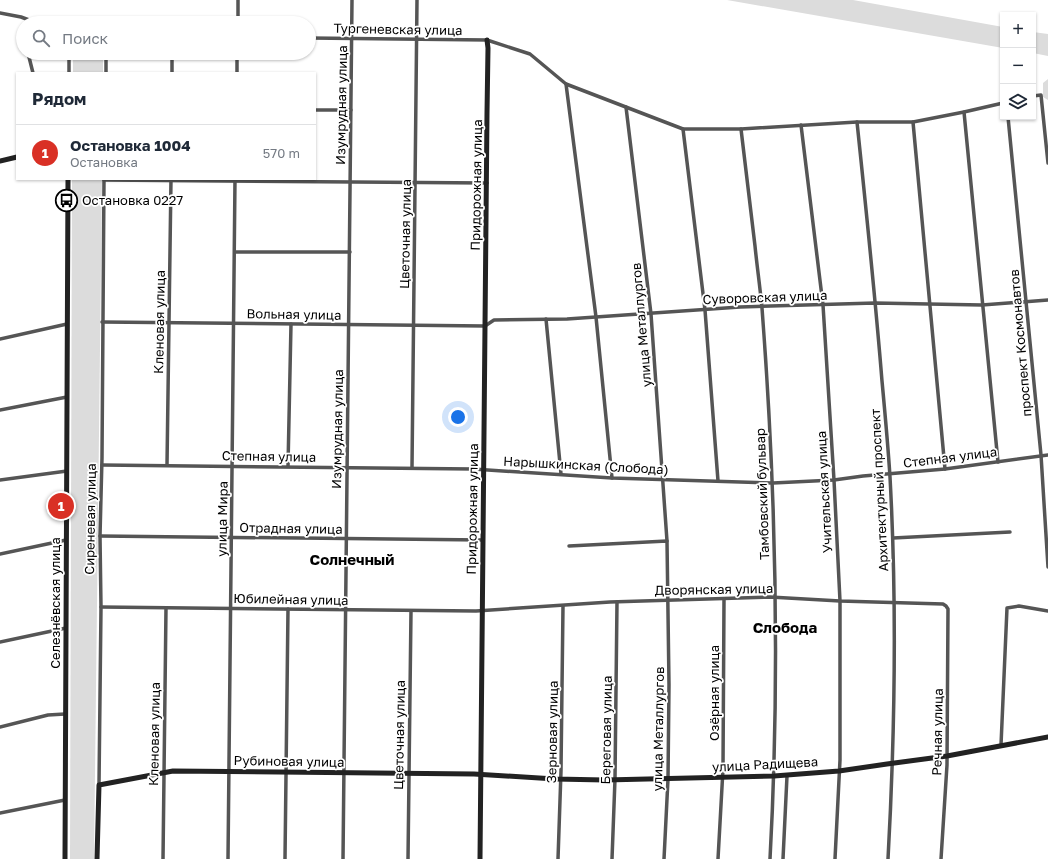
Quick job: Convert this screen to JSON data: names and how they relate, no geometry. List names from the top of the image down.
{
  "streets": {
    "street": [
      "Тургеневская улица",
      "Изумрудная улица",
      "Придорожная улица",
      "Цветочная улица",
      "Суворовская улица",
      "Вольная улица",
      "Кленовая улица",
      "улица Металлургов",
      "проспект Космонавтов",
      "Степная улица",
      "Нарышкинская (Слобода)",
      "Архитектурный проспект",
      "Учительская улица",
      "Тамбовский бульвар",
      "Сиреневая улица",
      "улица Мира",
      "Отрадная улица",
      "Дворянская улица",
      "Юбилейная улица",
      "Селезнёвская улица",
      "Озёрная улица",
      "Береговая улица",
      "Зерновая улица",
      "Речная улица",
      "Рубиновая улица",
      "улица Радищева"
    ]
  },
  "crossings": [
    ["Тургеневская улица", "Изумрудная улица"],
    ["Тургеневская улица", "Придорожная улица"],
    ["Тургеневская улица", "Цветочная улица"],
    ["Тургеневская улица", "улица Металлургов"],
    ["Изумрудная улица", "Вольная улица"],
    ["Изумрудная улица", "Степная улица"],
    ["Изумрудная улица", "Отрадная улица"],
    ["Изумрудная улица", "Юбилейная улица"],
    ["Изумрудная улица", "Рубиновая улица"],
    ["Придорожная улица", "Суворовская улица"],
    ["Придорожная улица", "Вольная улица"],
    ["Придорожная улица", "Степная улица"],
    ["Придорожная улица", "Нарышкинская (Слобода)"],
    ["Придорожная улица", "Отрадная улица"],
    ["Придорожная улица", "Дворянская улица"],
    ["Придорожная улица", "Юбилейная улица"],
    ["Придорожная улица", "Рубиновая улица"],
    ["Придорожная улица", "улица Радищева"],
    ["Цветочная улица", "Вольная улица"],
    ["Цветочная улица", "Степная улица"],
    ["Цветочная улица", "Юбилейная улица"],
    ["Цветочная улица", "Рубиновая улица"],
    ["Суворовская улица", "Вольная улица"],
    ["Суворовская улица", "улица Металлургов"],
    ["Суворовская улица", "проспект Космонавтов"],
    ["Суворовская улица", "Архитектурный проспект"],
    ["Суворовская улица", "Учительская улица"],
    ["Суворовская улица", "Тамбовский бульвар"],
    ["Вольная улица", "Кленовая улица"],
    ["Вольная улица", "Сиреневая улица"],
    ["Вольная улица", "улица Мира"],
    ["Кленовая улица", "Степная улица"],
    ["Кленовая улица", "Юбилейная улица"],
    ["Кленовая улица", "Рубиновая улица"],
    ["улица Металлургов", "Нарышкинская (Слобода)"],
    ["улица Металлургов", "Дворянская улица"],
    ["улица Металлургов", "улица Радищева"],
    ["проспект Космонавтов", "Степная улица"],
    ["Степная улица", "Нарышкинская (Слобода)"],
    ["Степная улица", "Архитектурный проспект"],
    ["Степная улица", "Учительская улица"],
    ["Степная улица", "Тамбовский бульвар"],
    ["Степная улица", "Сиреневая улица"],
    ["Степная улица", "улица Мира"],
    ["Архитектурный проспект", "Дворянская улица"],
    ["Архитектурный проспект", "улица Радищева"],
    ["Учительская улица", "Дворянская улица"],
    ["Учительская улица", "улица Радищева"],
    ["Тамбовский бульвар", "Дворянская улица"],
    ["Тамбовский бульвар", "улица Радищева"],
    ["Сиреневая улица", "Отрадная улица"],
    ["Сиреневая улица", "Юбилейная улица"],
    ["Сиреневая улица", "Рубиновая улица"],
    ["улица Мира", "Отрадная улица"],
    ["улица Мира", "Юбилейная улица"],
    ["улица Мира", "Рубиновая улица"],
    ["Дворянская улица", "Юбилейная улица"],
    ["Дворянская улица", "Озёрная улица"],
    ["Дворянская улица", "Береговая улица"],
    ["Дворянская улица", "Зерновая улица"],
    ["Дворянская улица", "Речная улица"],
    ["Озёрная улица", "улица Радищева"],
    ["Береговая улица", "улица Радищева"],
    ["Зерновая улица", "улица Радищева"],
    ["Речная улица", "улица Радищева"],
    ["Рубиновая улица", "улица Радищева"]
  ],
  "districts": ["Солнечный", "Слобода"],
  "places": {
    "bus stop": ["Остановка 0227"]
  },
  "page": {
    "map_buttons": ["+", "−"],
    "search": "Поиск",
    "heading": "Рядом",
    "list": [
      {
        "mark": "1",
        "name": "Остановка 1004",
        "note": "Остановка",
        "value": "570 m"
      }
    ],
    "pins": "1"
  }
}
